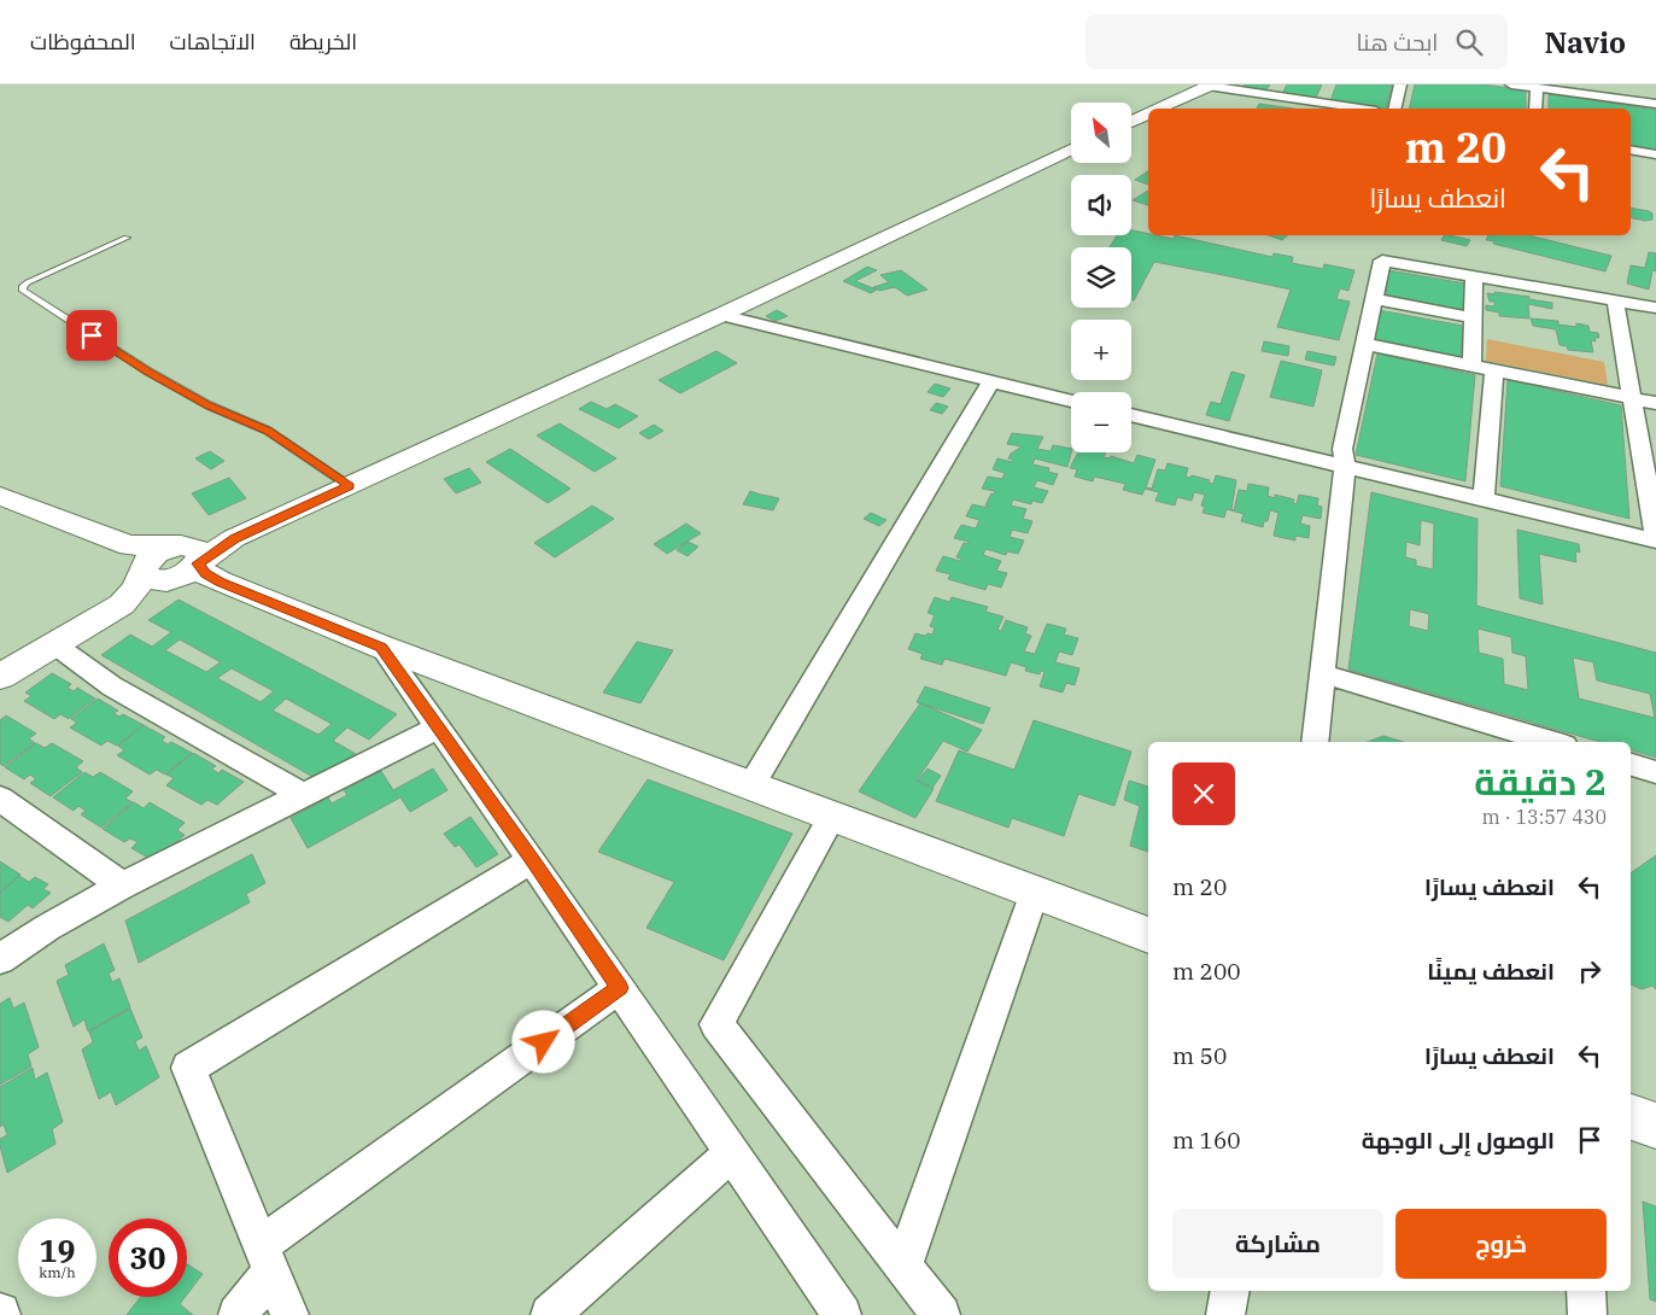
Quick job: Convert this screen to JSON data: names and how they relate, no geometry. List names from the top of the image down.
{
  "north": "top left",
  "page": {
    "header": "Navio",
    "search": "ابحث هنا",
    "nav": ["الخريطة", "الاتجاهات", "المحفوظات"],
    "map_buttons": ["+", "−"],
    "turn": ["20 m", "انعطف يسارًا"],
    "heading": ["2 دقيقة", "430 m · 13:57"],
    "list": [
      {
        "name": "انعطف يسارًا",
        "value": "20 m"
      },
      {
        "name": "انعطف يمينًا",
        "value": "200 m"
      },
      {
        "name": "انعطف يسارًا",
        "value": "50 m"
      },
      {
        "name": "الوصول إلى الوجهة",
        "value": "160 m"
      }
    ],
    "buttons": ["خروج", "مشاركة"],
    "speed": "19 km/h",
    "limit": "30"
  }
}
